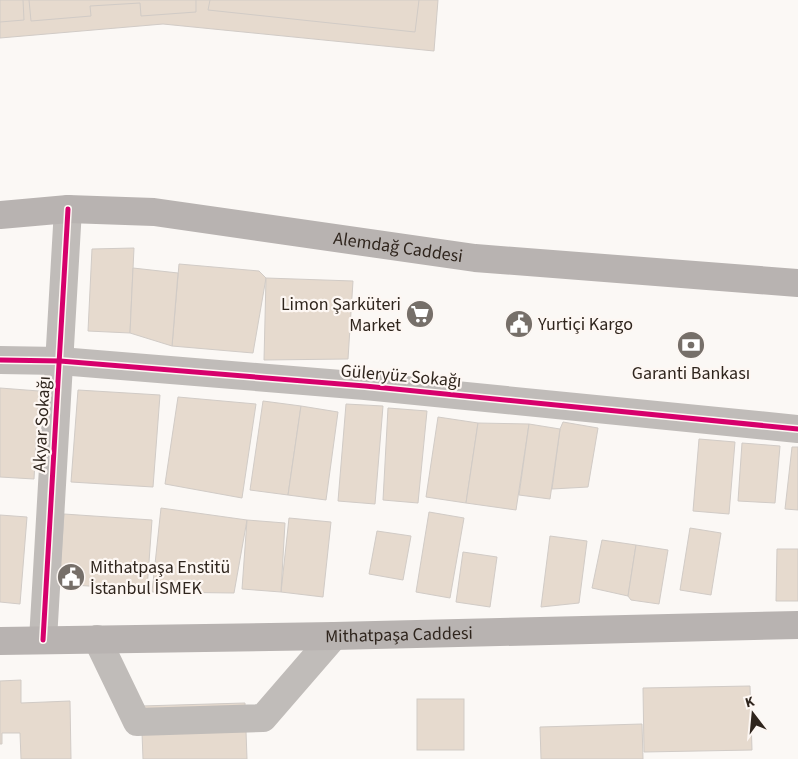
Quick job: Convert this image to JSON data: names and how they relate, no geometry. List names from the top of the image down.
{
  "streets": {
    "main road": ["Alemdağ Caddesi", "Mithatpaşa Caddesi"],
    "street": ["Güleryüz Sokağı", "Akyar Sokağı"]
  },
  "crossings": [
    ["Alemdağ Caddesi", "Akyar Sokağı"],
    ["Güleryüz Sokağı", "Akyar Sokağı"],
    ["Akyar Sokağı", "Mithatpaşa Caddesi"]
  ],
  "places": {
    "supermarket": ["Limon Şarküteri Market"],
    "public building": ["Yurtiçi Kargo", "Mithatpaşa Enstitü İstanbul İSMEK"],
    "bank": ["Garanti Bankası"]
  },
  "north": "top"
}
